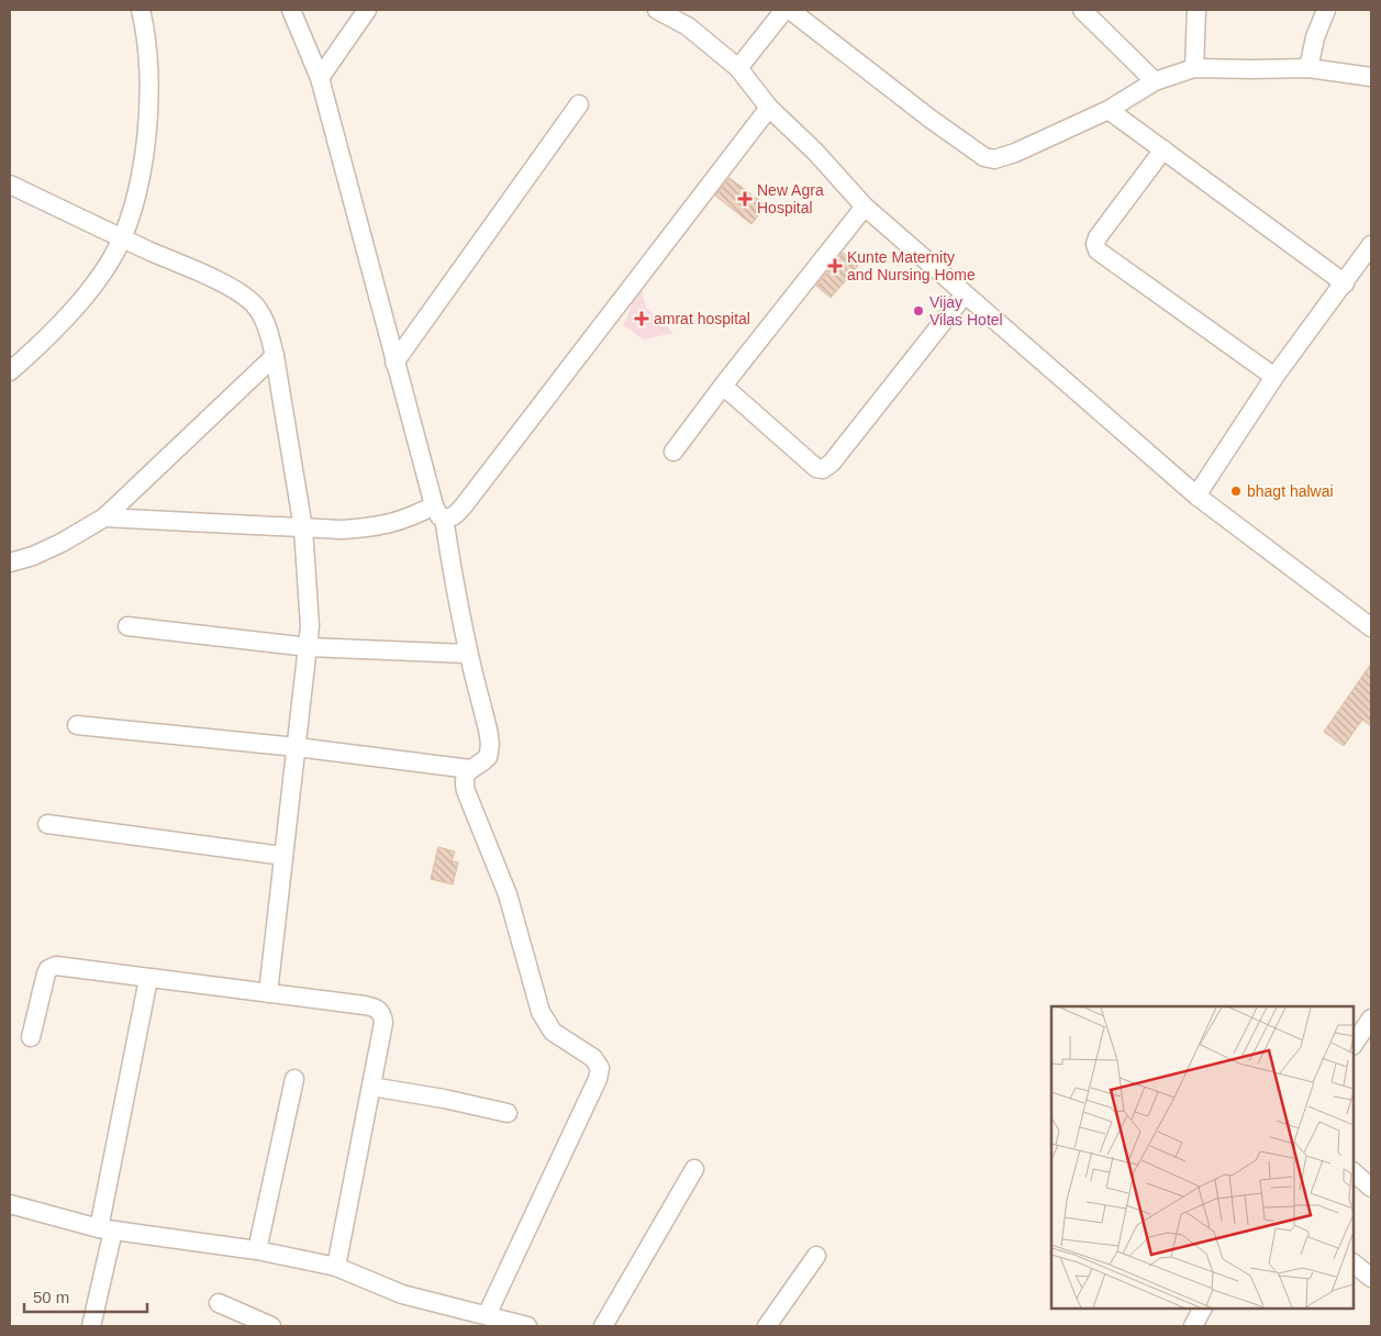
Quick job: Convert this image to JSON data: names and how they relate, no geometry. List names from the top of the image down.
{
  "places": {
    "health": ["New Agra Hospital", "Kunte Maternity and Nursing Home", "amrat hospital"],
    "other": ["Vijay Vilas Hotel", "bhagt halwai"]
  },
  "scale_bar": "50 m"
}
